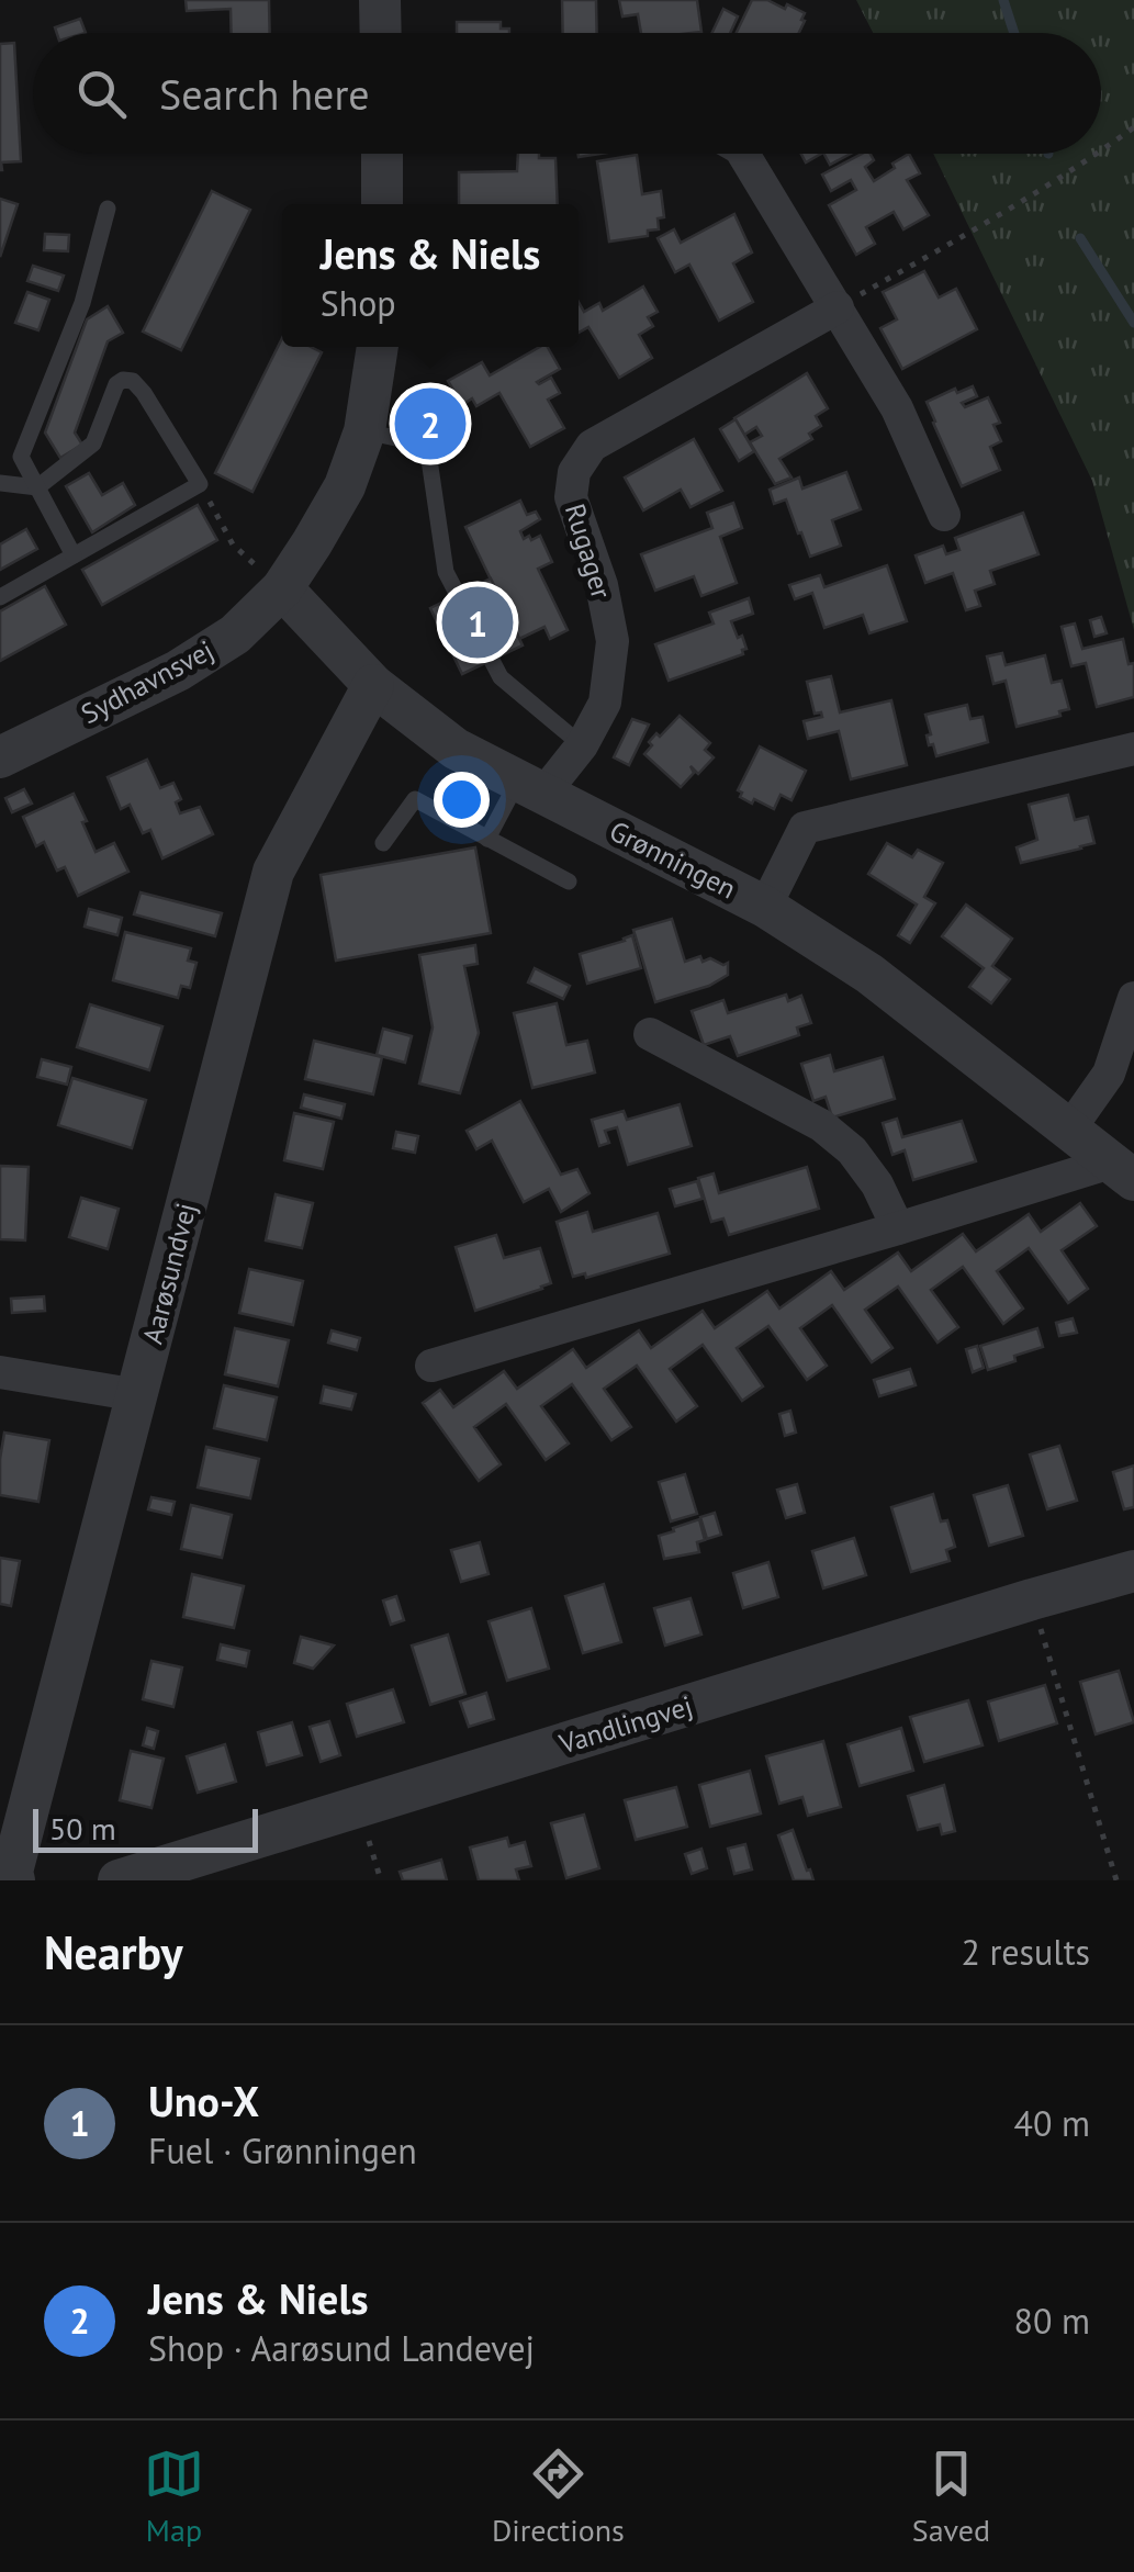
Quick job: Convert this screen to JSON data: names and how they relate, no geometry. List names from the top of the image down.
{
  "streets": {
    "street": [
      "Rugager",
      "Sydhavnsvej",
      "Grønningen",
      "Aarøsundvej",
      "Vandlingvej"
    ]
  },
  "crossings": [
    ["Rugager", "Grønningen"],
    ["Sydhavnsvej", "Grønningen"],
    ["Grønningen", "Aarøsundvej"]
  ],
  "scale_bar": "50 m",
  "page": {
    "search": "Search here",
    "popup": ["Jens & Niels", "Shop"],
    "pins": ["2", "1"],
    "scale": "50 m",
    "heading": ["Nearby", "2 results"],
    "list": [
      {
        "mark": "1",
        "name": "Uno-X",
        "note": "Fuel · Grønningen",
        "value": "40 m"
      },
      {
        "mark": "2",
        "name": "Jens & Niels",
        "note": "Shop · Aarøsund Landevej",
        "value": "80 m"
      }
    ],
    "nav": ["Map", "Directions", "Saved"]
  }
}
